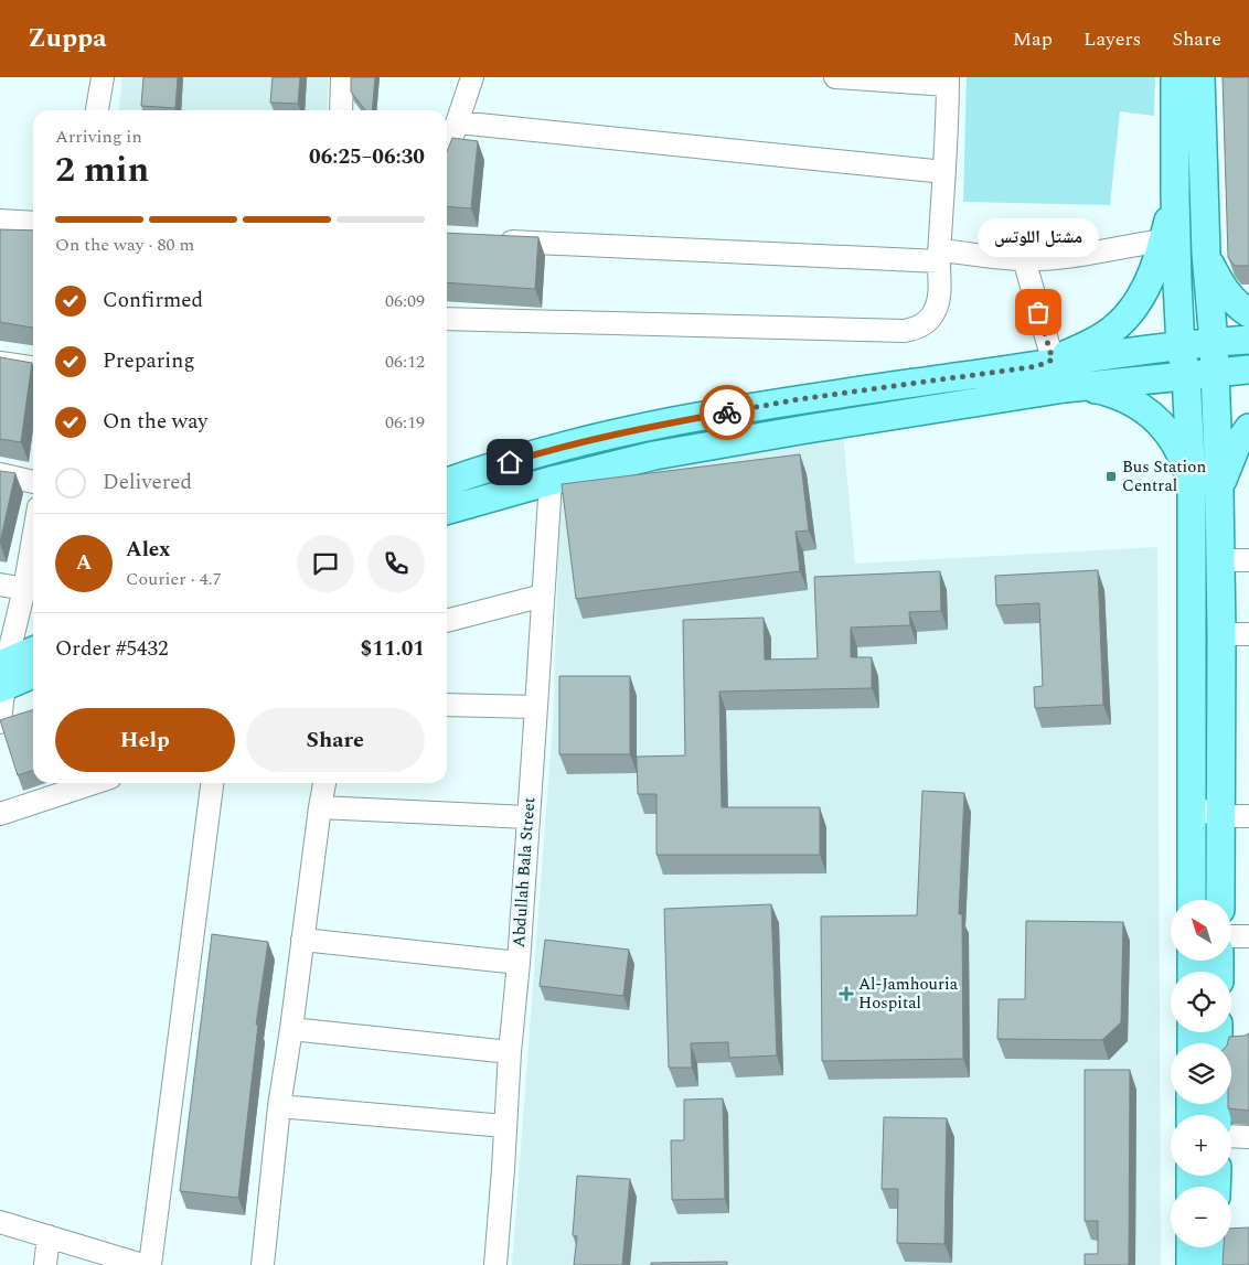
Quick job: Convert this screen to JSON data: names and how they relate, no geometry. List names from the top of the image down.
{
  "streets": {
    "street": ["Abdullah Bala Street"]
  },
  "places": {
    "other": ["مشتل اللوتس"],
    "transit": ["Bus Station Central"],
    "health": ["Al-Jamhouria Hospital"]
  },
  "north": "top left",
  "page": {
    "header": "Zuppa",
    "nav": ["Map", "Layers", "Share"],
    "heading": ["2 min", "Arriving in", "06:25–06:30"],
    "panel": [
      "Alex",
      "Courier · 4.7",
      "Order #5432",
      "$11.01"
    ],
    "bar": "On the way · 80 m",
    "bubble": "مشتل اللوتس",
    "list": [
      ["Confirmed", "06:09"],
      ["Preparing", "06:12"],
      ["On the way", "06:19"],
      "Delivered"
    ],
    "round": "A",
    "buttons": ["Help", "Share"],
    "map_buttons": ["+", "−"]
  }
}
